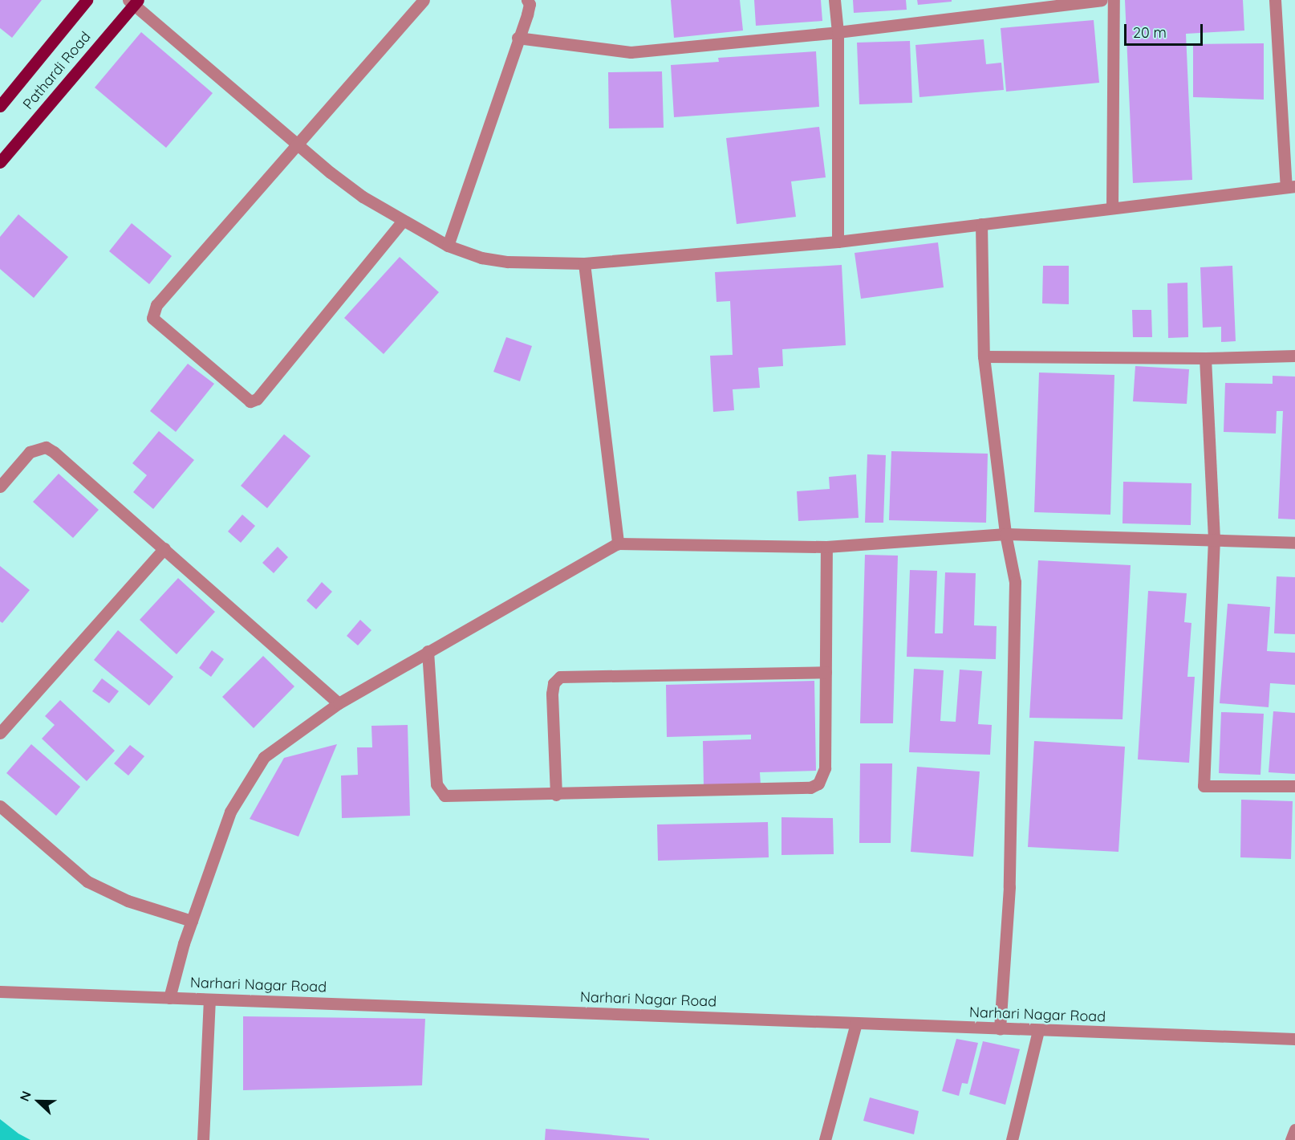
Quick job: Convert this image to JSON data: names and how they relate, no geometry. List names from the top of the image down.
{
  "streets": {
    "main road": ["Pathardi Road"],
    "street": ["Narhari Nagar Road"]
  },
  "scale_bar": "20 m",
  "north": "left"
}
